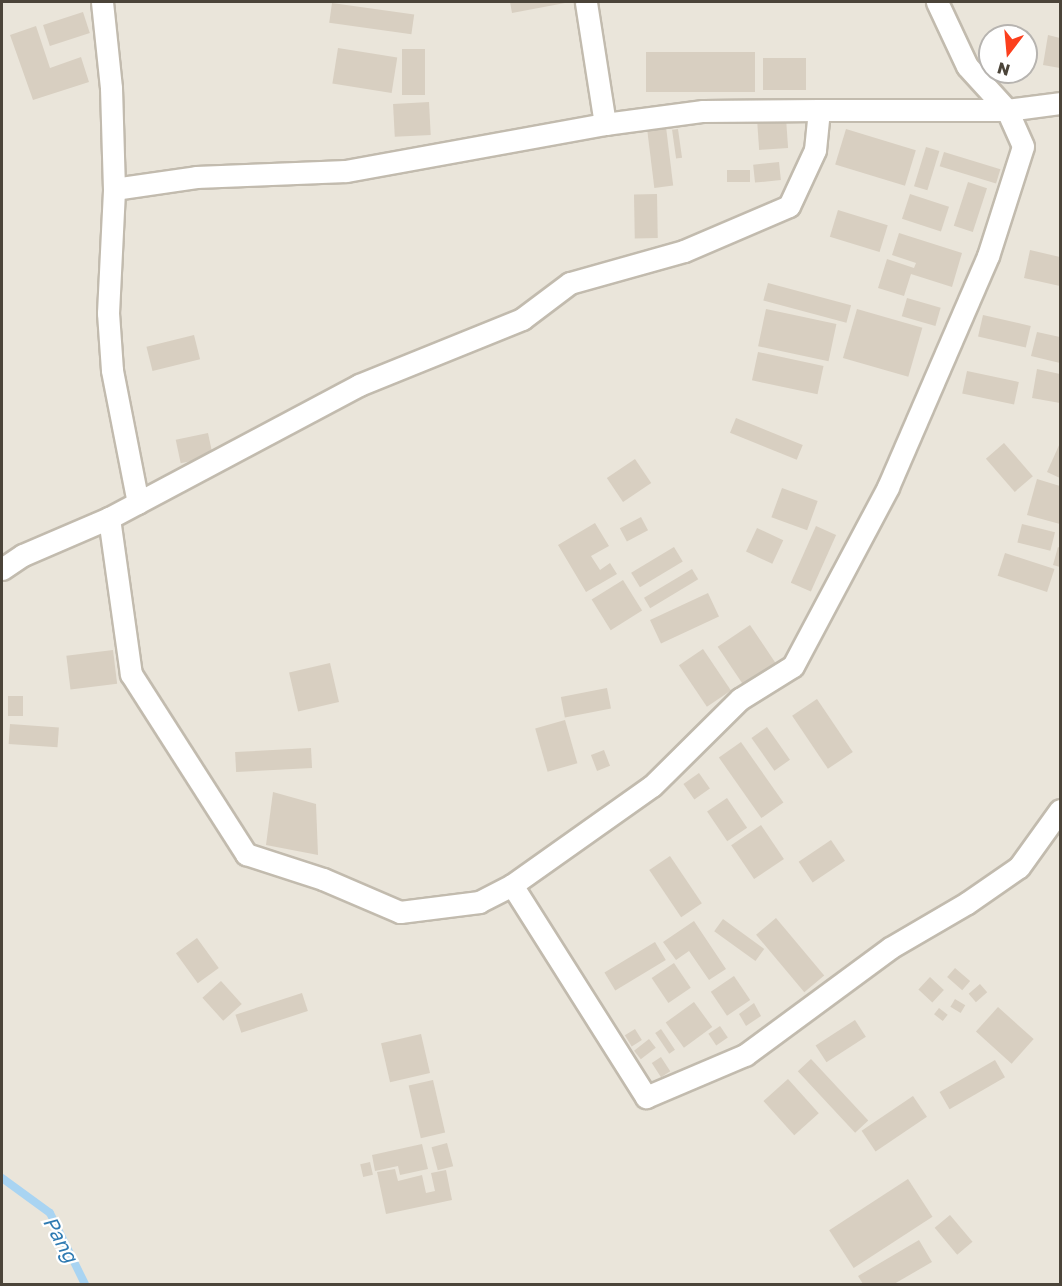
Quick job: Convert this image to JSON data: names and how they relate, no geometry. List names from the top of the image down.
{
  "water": ["Pang"],
  "north": "bottom"
}
